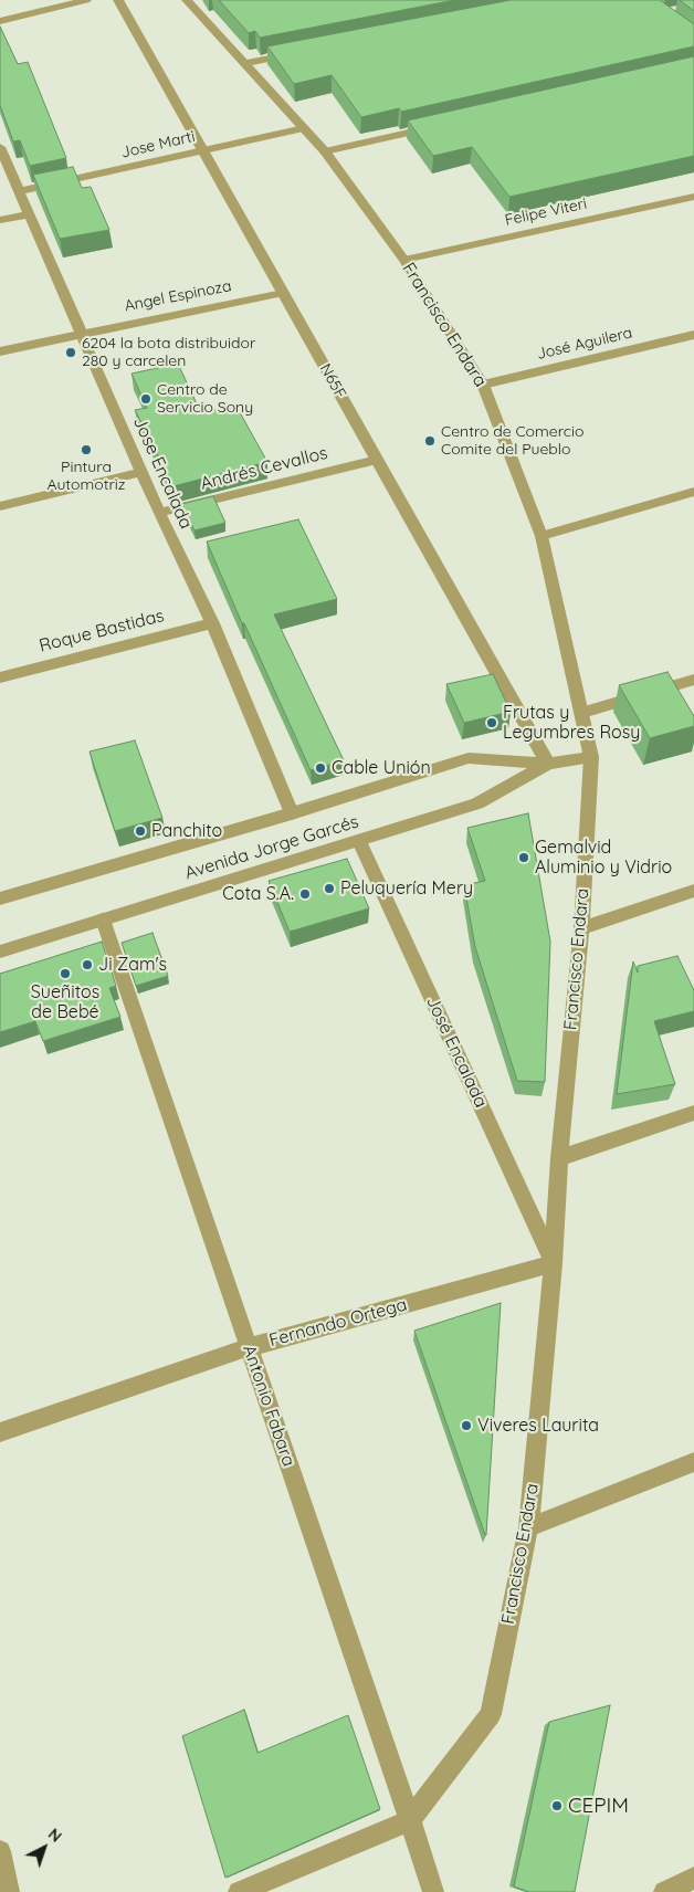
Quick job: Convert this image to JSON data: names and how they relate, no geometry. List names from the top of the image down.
{
  "streets": {
    "street": [
      "Jose Marti",
      "Felipe Viteri",
      "Angel Espinoza",
      "Francisco Endara",
      "José Aguilera",
      "N65F",
      "Andrés Cevallos",
      "Jose Encalada",
      "Roque Bastidas",
      "Avenida Jorge Garcés",
      "José Encalada",
      "Fernando Ortega",
      "Antonio Fabara"
    ]
  },
  "crossings": [
    ["Jose Marti", "Francisco Endara"],
    ["Jose Marti", "N65F"],
    ["Jose Marti", "Jose Encalada"],
    ["Felipe Viteri", "Francisco Endara"],
    ["Angel Espinoza", "N65F"],
    ["Angel Espinoza", "Jose Encalada"],
    ["Francisco Endara", "José Aguilera"],
    ["Francisco Endara", "Avenida Jorge Garcés"],
    ["Francisco Endara", "José Encalada"],
    ["Francisco Endara", "Fernando Ortega"],
    ["Francisco Endara", "Antonio Fabara"],
    ["N65F", "Andrés Cevallos"],
    ["N65F", "Avenida Jorge Garcés"],
    ["Andrés Cevallos", "Jose Encalada"],
    ["Jose Encalada", "Roque Bastidas"],
    ["Jose Encalada", "Avenida Jorge Garcés"],
    ["Avenida Jorge Garcés", "José Encalada"],
    ["Avenida Jorge Garcés", "Antonio Fabara"],
    ["José Encalada", "Fernando Ortega"],
    ["Fernando Ortega", "Antonio Fabara"]
  ],
  "places": [
    "6204 la bota distribuidor 280 y carcelen",
    "Centro de Servicio Sony",
    "Centro de Comercio Comite del Pueblo",
    "Pintura Automotriz",
    "Frutas y Legumbres Rosy",
    "Cable Unión",
    "Panchito",
    "Gemalvid Aluminio y Vidrio",
    "Peluquería Mery",
    "Cota S.A.",
    "Ji Zam's",
    "Sueñitos de Bebé",
    "Viveres Laurita",
    "CEPIM"
  ],
  "north": "top right"
}
